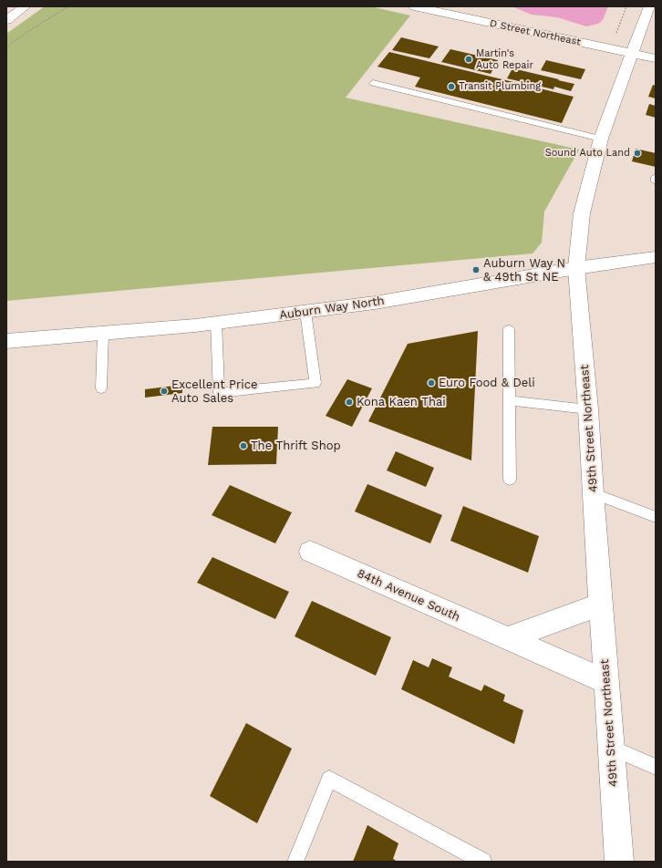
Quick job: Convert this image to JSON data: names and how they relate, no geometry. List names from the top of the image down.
{
  "streets": {
    "street": [
      "D Street Northeast",
      "Auburn Way North",
      "49th Street Northeast",
      "84th Avenue South"
    ]
  },
  "crossings": [
    ["D Street Northeast", "49th Street Northeast"],
    ["Auburn Way North", "49th Street Northeast"],
    ["49th Street Northeast", "84th Avenue South"]
  ],
  "places": [
    "Martin's Auto Repair",
    "Transit Plumbing",
    "Sound Auto Land",
    "Auburn Way N & 49th St NE",
    "Euro Food & Deli",
    "Excellent Price Auto Sales",
    "Kona Kaen Thai",
    "The Thrift Shop"
  ]
}
